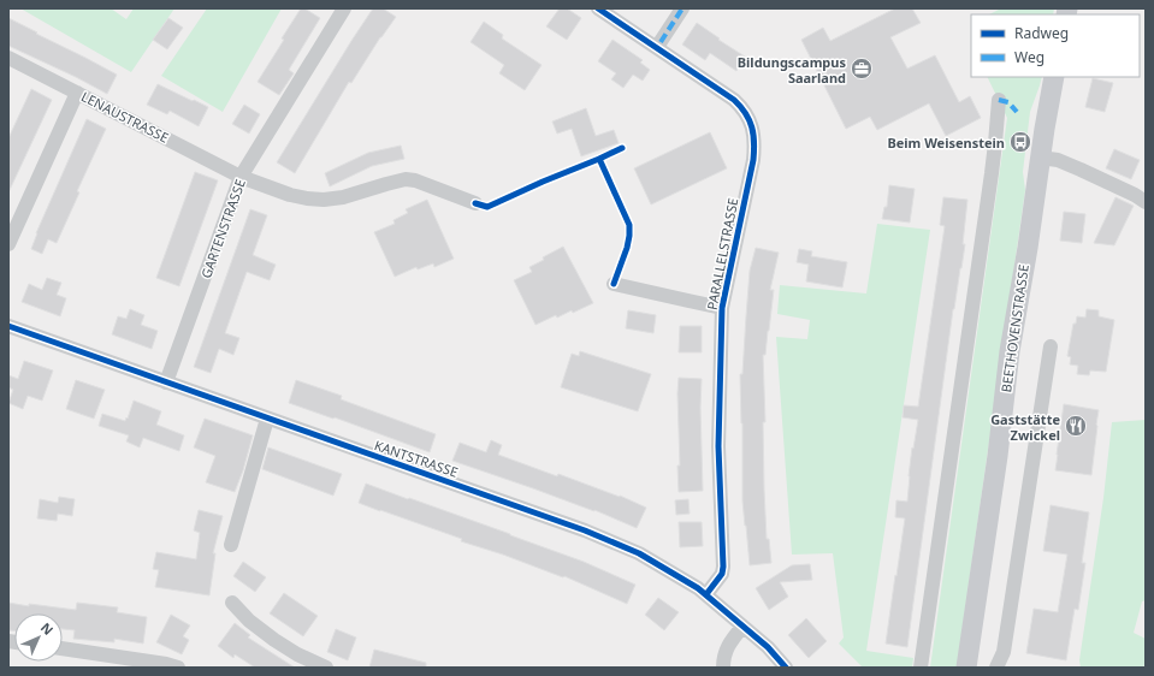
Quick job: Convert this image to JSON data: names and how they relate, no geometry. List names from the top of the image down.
{
  "streets": {
    "street": [
      "LENAUSTRASSE",
      "GARTENSTRASSE",
      "PARALLELSTRASSE",
      "BEETHOVENSTRASSE",
      "KANTSTRASSE"
    ]
  },
  "crossings": [
    ["LENAUSTRASSE", "GARTENSTRASSE"],
    ["GARTENSTRASSE", "KANTSTRASSE"],
    ["PARALLELSTRASSE", "KANTSTRASSE"]
  ],
  "places": {
    "office": ["Bildungscampus Saarland"],
    "bus stop": ["Beim Weisenstein"],
    "restaurant": ["Gaststätte Zwickel"]
  },
  "legend": ["Radweg", "Weg"],
  "north": "top right"
}
